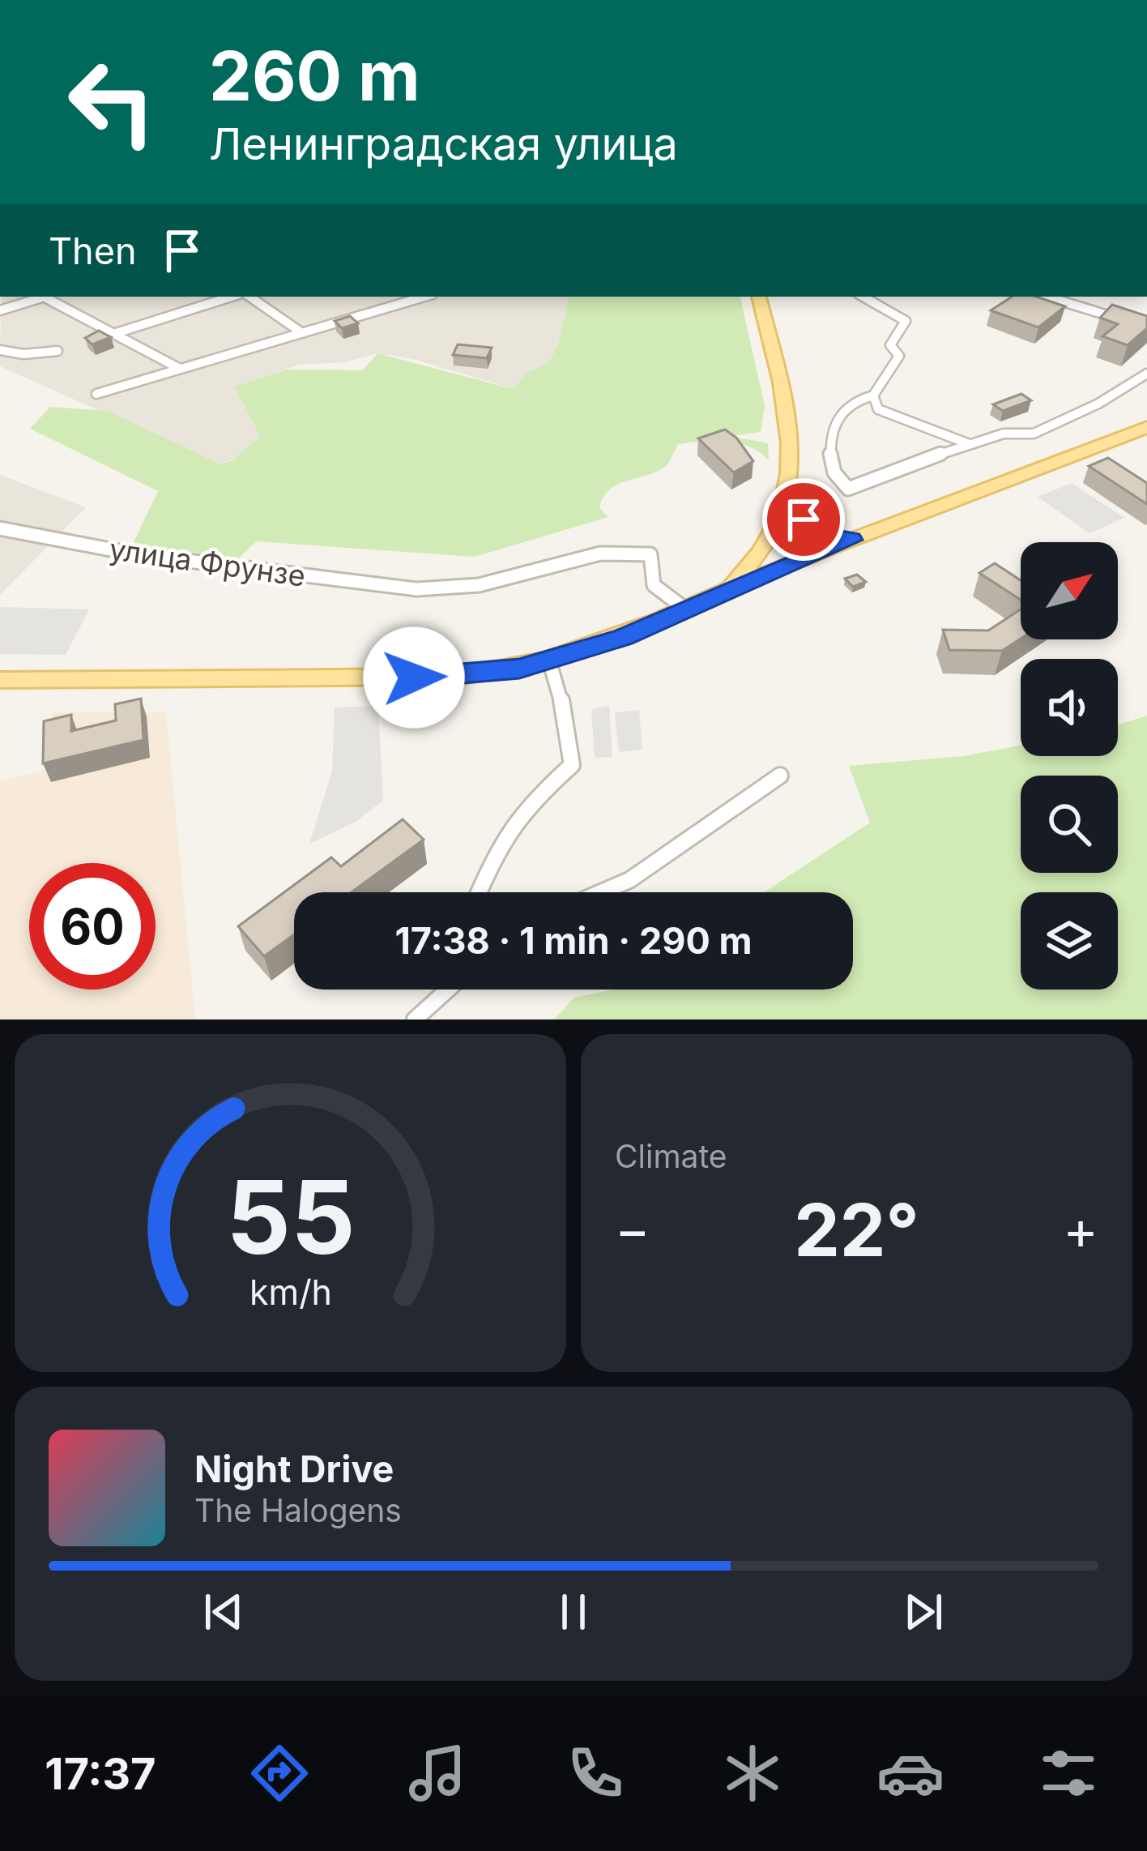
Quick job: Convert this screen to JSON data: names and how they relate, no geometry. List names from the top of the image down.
{
  "streets": {
    "street": ["улица Фрунзе"]
  },
  "north": "top right",
  "page": {
    "turn": ["260 m", "Ленинградская улица"],
    "then": "Then",
    "limit": "60",
    "trip": "17:38 · 1 min · 290 m",
    "tile": "Climate",
    "heat": ["−", "22°", "+"],
    "song": ["Night Drive", "The Halogens"],
    "tabs": "17:37",
    "gauge": ["55", "km/h"]
  }
}
